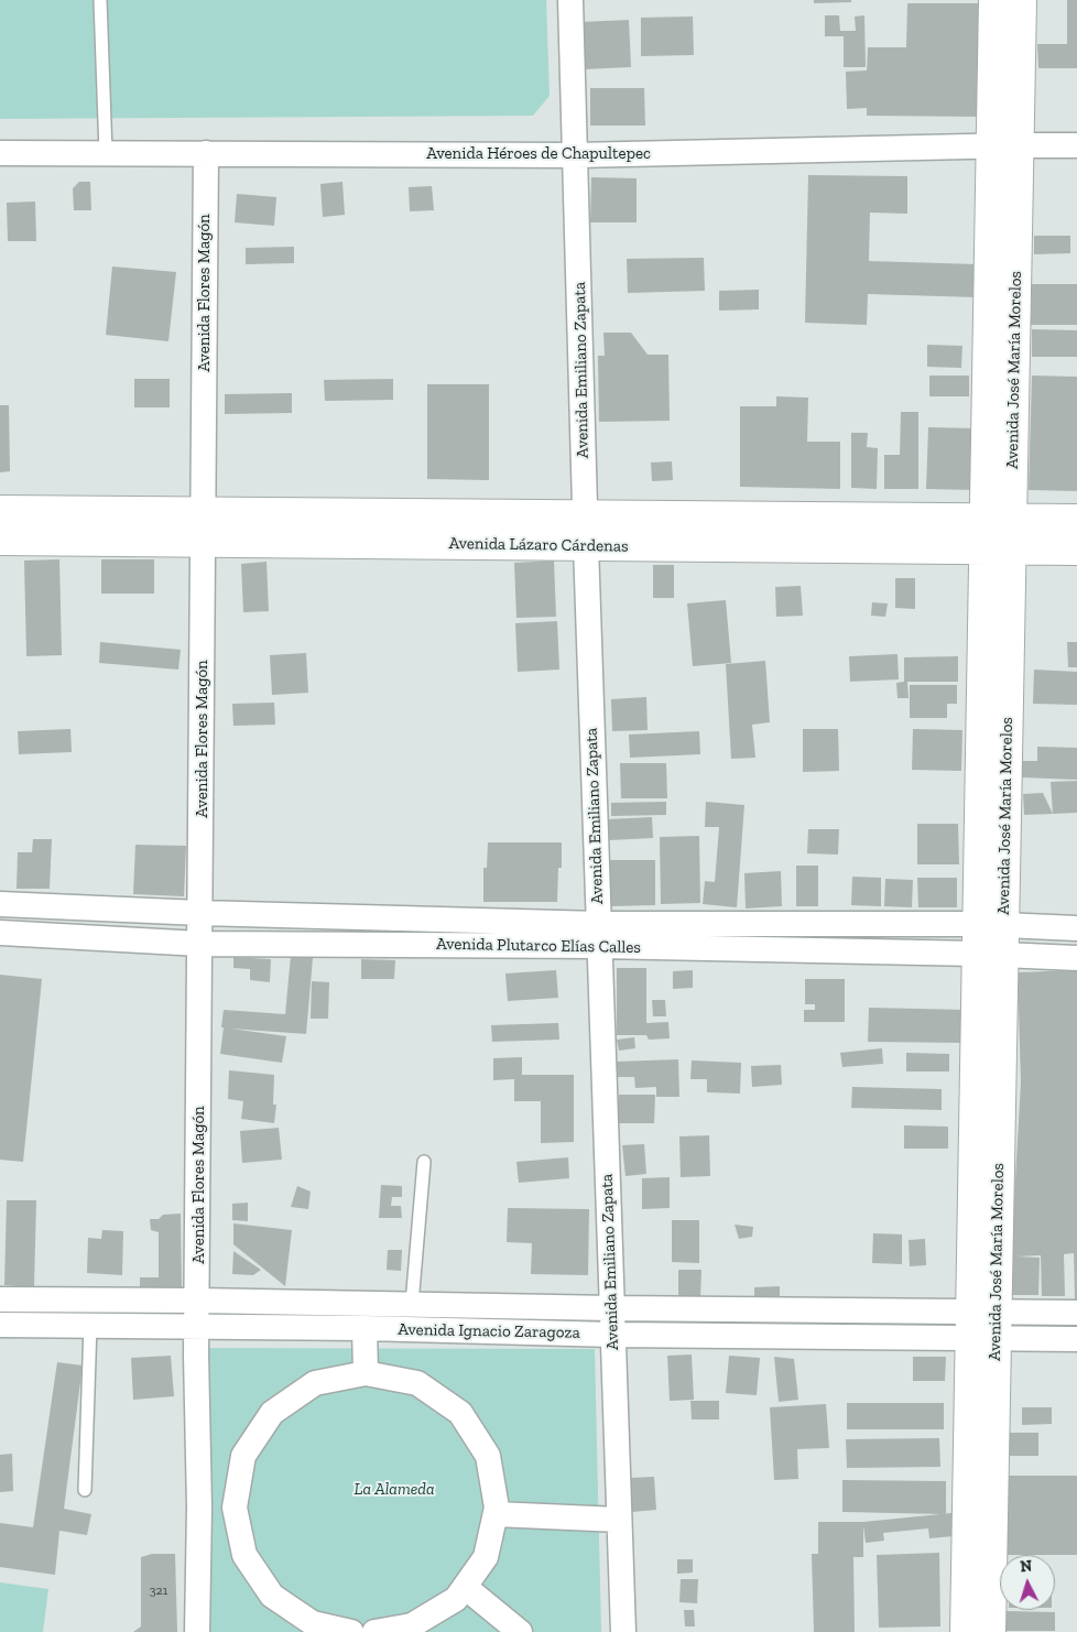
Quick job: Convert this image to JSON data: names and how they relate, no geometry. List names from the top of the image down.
{
  "streets": {
    "main road": ["Avenida José María Morelos", "Avenida Lázaro Cárdenas"],
    "street": [
      "Avenida Héroes de Chapultepec",
      "Avenida Flores Magón",
      "Avenida Emiliano Zapata",
      "Avenida Plutarco Elías Calles",
      "Avenida Ignacio Zaragoza"
    ]
  },
  "crossings": [
    ["Avenida Héroes de Chapultepec", "Avenida Flores Magón"],
    ["Avenida Héroes de Chapultepec", "Avenida Emiliano Zapata"],
    ["Avenida Héroes de Chapultepec", "Avenida José María Morelos"],
    ["Avenida Flores Magón", "Avenida Lázaro Cárdenas"],
    ["Avenida Flores Magón", "Avenida Plutarco Elías Calles"],
    ["Avenida Flores Magón", "Avenida Ignacio Zaragoza"],
    ["Avenida Emiliano Zapata", "Avenida Lázaro Cárdenas"],
    ["Avenida Emiliano Zapata", "Avenida Plutarco Elías Calles"],
    ["Avenida Emiliano Zapata", "Avenida Ignacio Zaragoza"],
    ["Avenida José María Morelos", "Avenida Lázaro Cárdenas"],
    ["Avenida José María Morelos", "Avenida Plutarco Elías Calles"],
    ["Avenida José María Morelos", "Avenida Ignacio Zaragoza"]
  ],
  "parks": ["La Alameda"],
  "house_numbers": ["321"],
  "north": "top"
}
